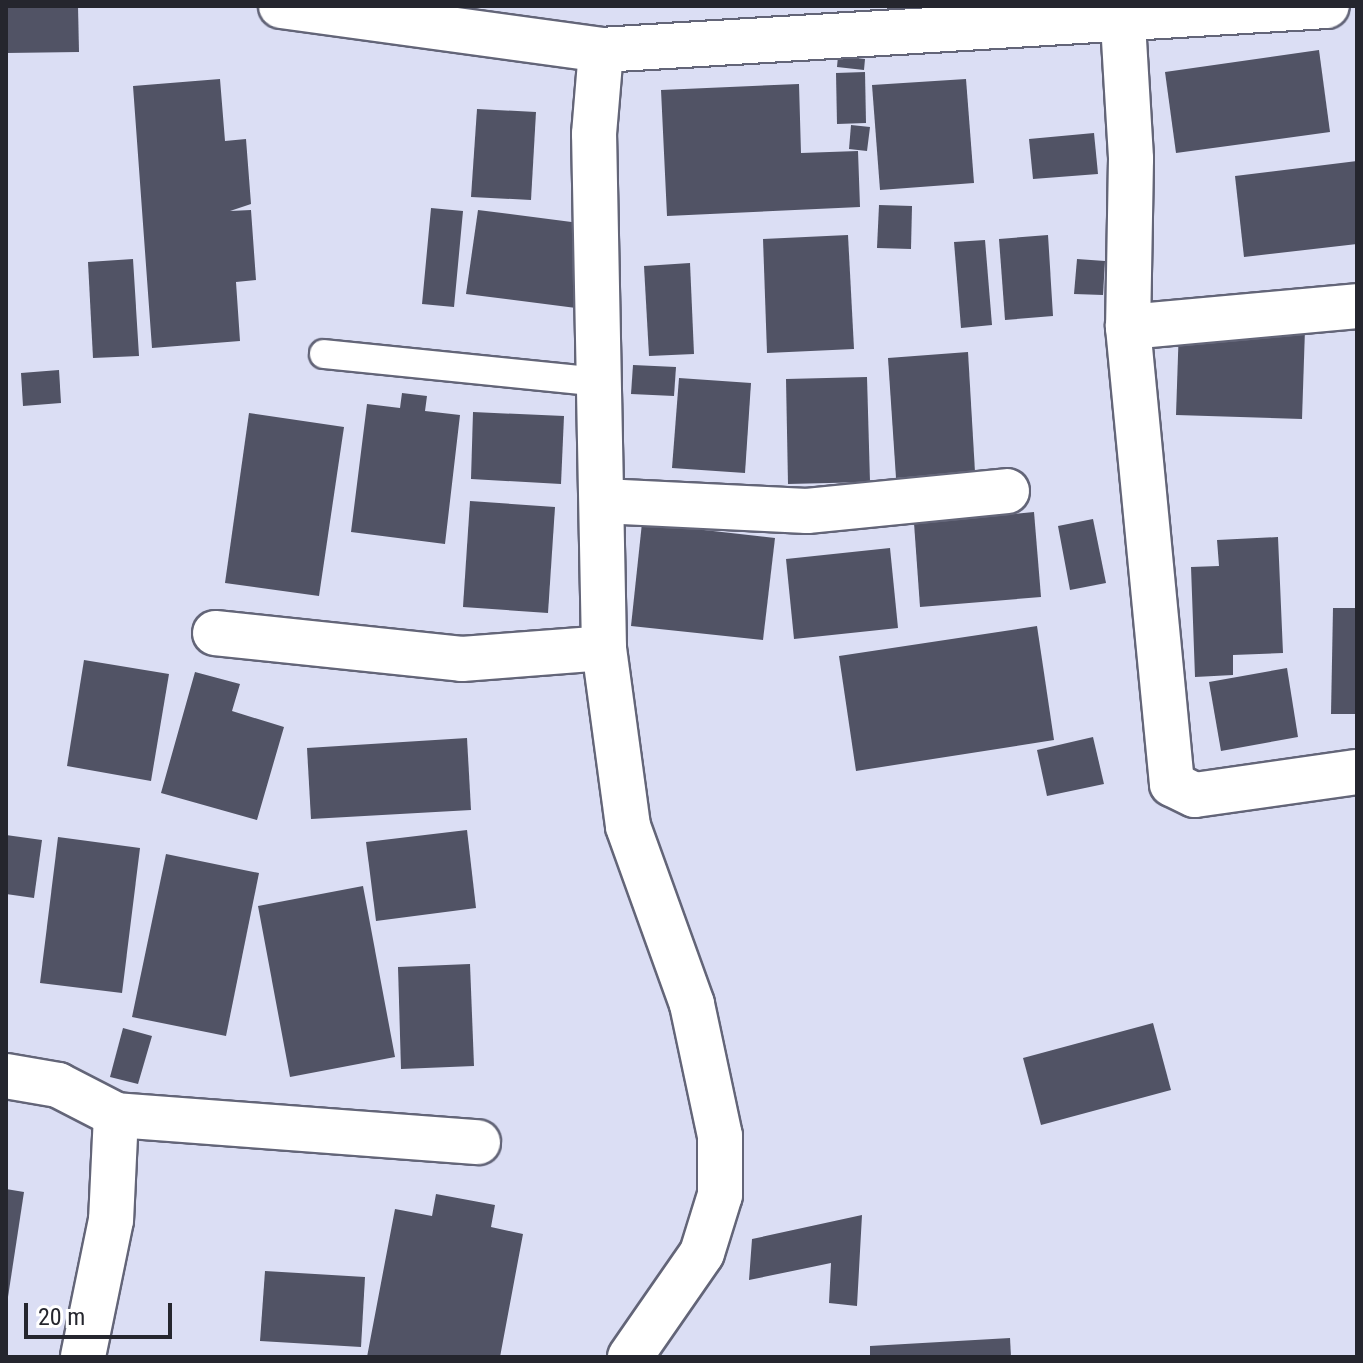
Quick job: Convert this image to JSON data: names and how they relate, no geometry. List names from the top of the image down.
{
  "scale_bar": "20 m"
}
